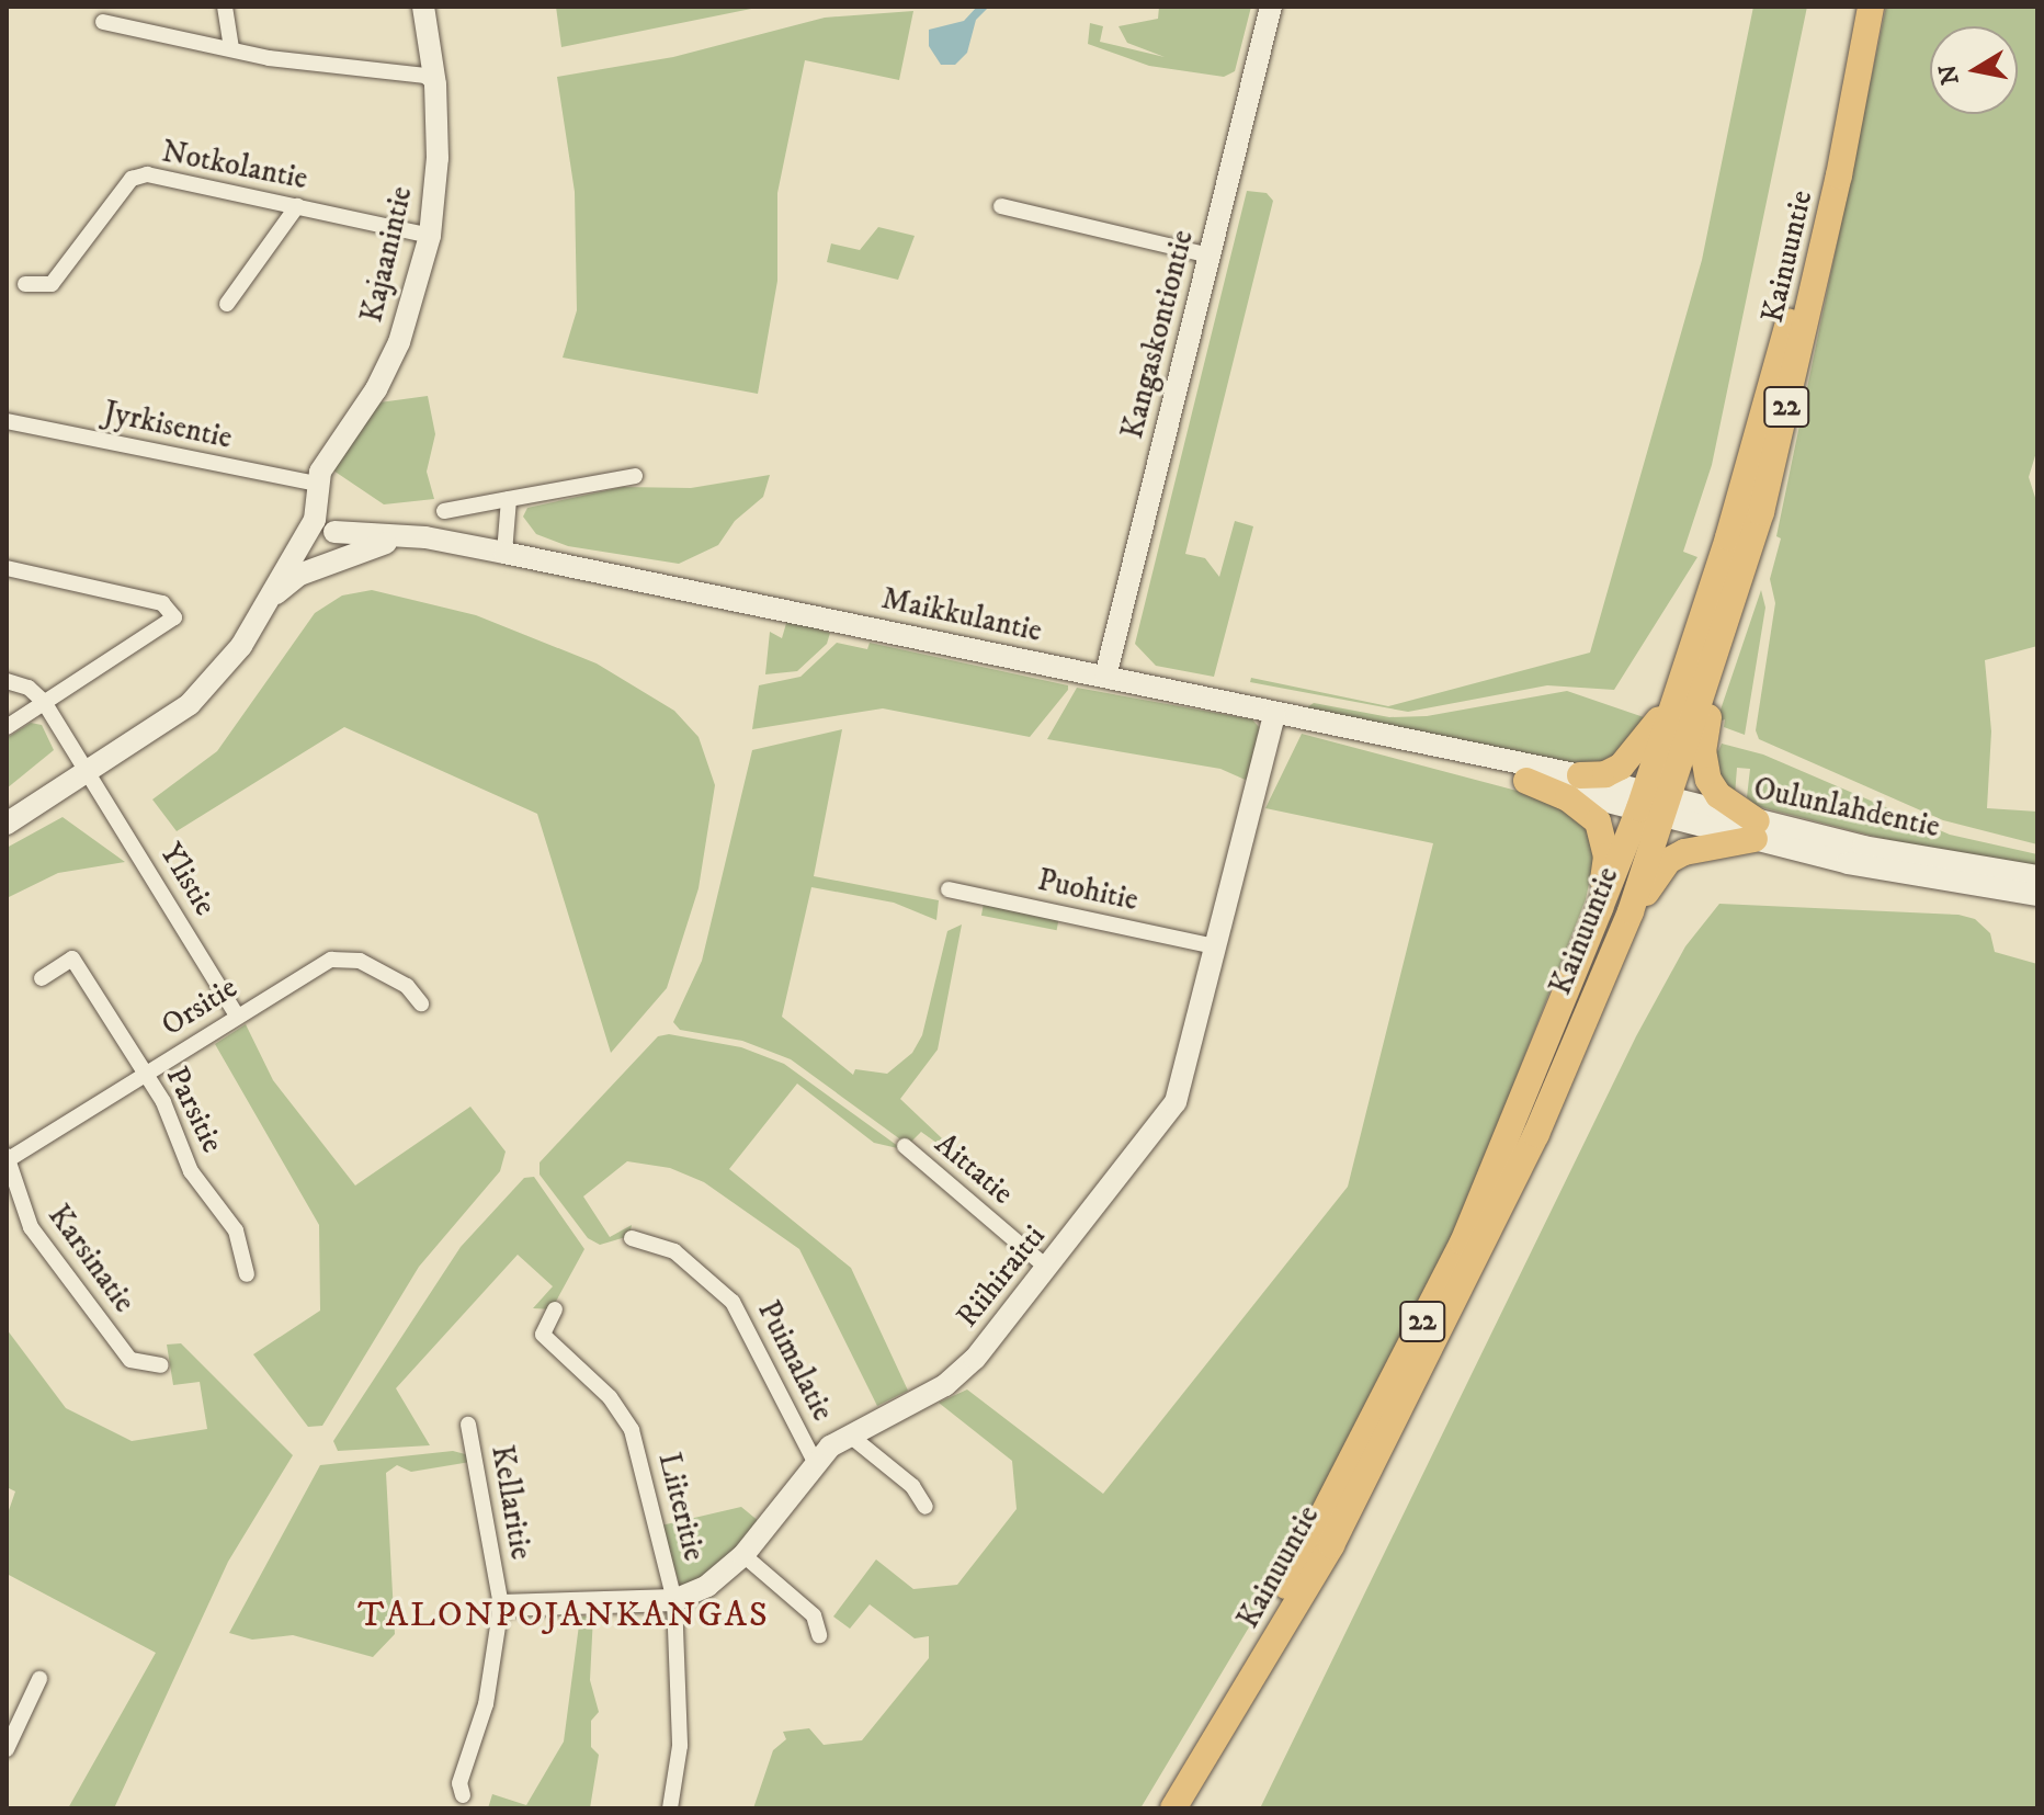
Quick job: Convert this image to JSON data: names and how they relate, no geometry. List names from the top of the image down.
{
  "streets": {
    "highway": ["Kainuuntie", "22"],
    "main road": [
      "Kajaanintie",
      "Kangaskontiontie",
      "Maikkulantie",
      "Oulunlahdentie",
      "Riihiraitti"
    ],
    "street": [
      "Notkolantie",
      "Jyrkisentie",
      "Ylistie",
      "Puohitie",
      "Orsitie",
      "Parsitie",
      "Aittatie",
      "Karsinatie",
      "Puimalatie",
      "Kellaritie",
      "Liiteritie"
    ]
  },
  "crossings": [
    ["Notkolantie", "Kajaanintie"],
    ["Kajaanintie", "Jyrkisentie"],
    ["Kainuuntie", "Maikkulantie"],
    ["Kainuuntie", "Oulunlahdentie"],
    ["Kangaskontiontie", "Maikkulantie"],
    ["Maikkulantie", "Oulunlahdentie"],
    ["Maikkulantie", "Riihiraitti"],
    ["Ylistie", "Orsitie"],
    ["Puohitie", "Riihiraitti"],
    ["Orsitie", "Parsitie"],
    ["Orsitie", "Karsinatie"],
    ["Aittatie", "Riihiraitti"],
    ["Riihiraitti", "Puimalatie"],
    ["Riihiraitti", "Kellaritie"],
    ["Riihiraitti", "Liiteritie"]
  ],
  "districts": ["TALONPOJANKANGAS"],
  "north": "left"
}
